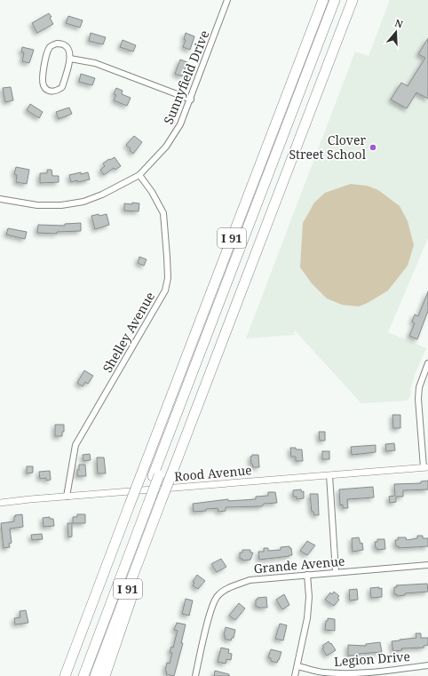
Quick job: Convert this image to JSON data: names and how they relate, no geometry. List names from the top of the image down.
{
  "streets": {
    "highway": ["I 91"],
    "street": [
      "Sunnyfield Drive",
      "Shelley Avenue",
      "Rood Avenue",
      "Grande Avenue",
      "Legion Drive"
    ]
  },
  "crossings": [
    ["Sunnyfield Drive", "Shelley Avenue"],
    ["Shelley Avenue", "Rood Avenue"]
  ],
  "places": ["Clover Street School"],
  "north": "top"
}
